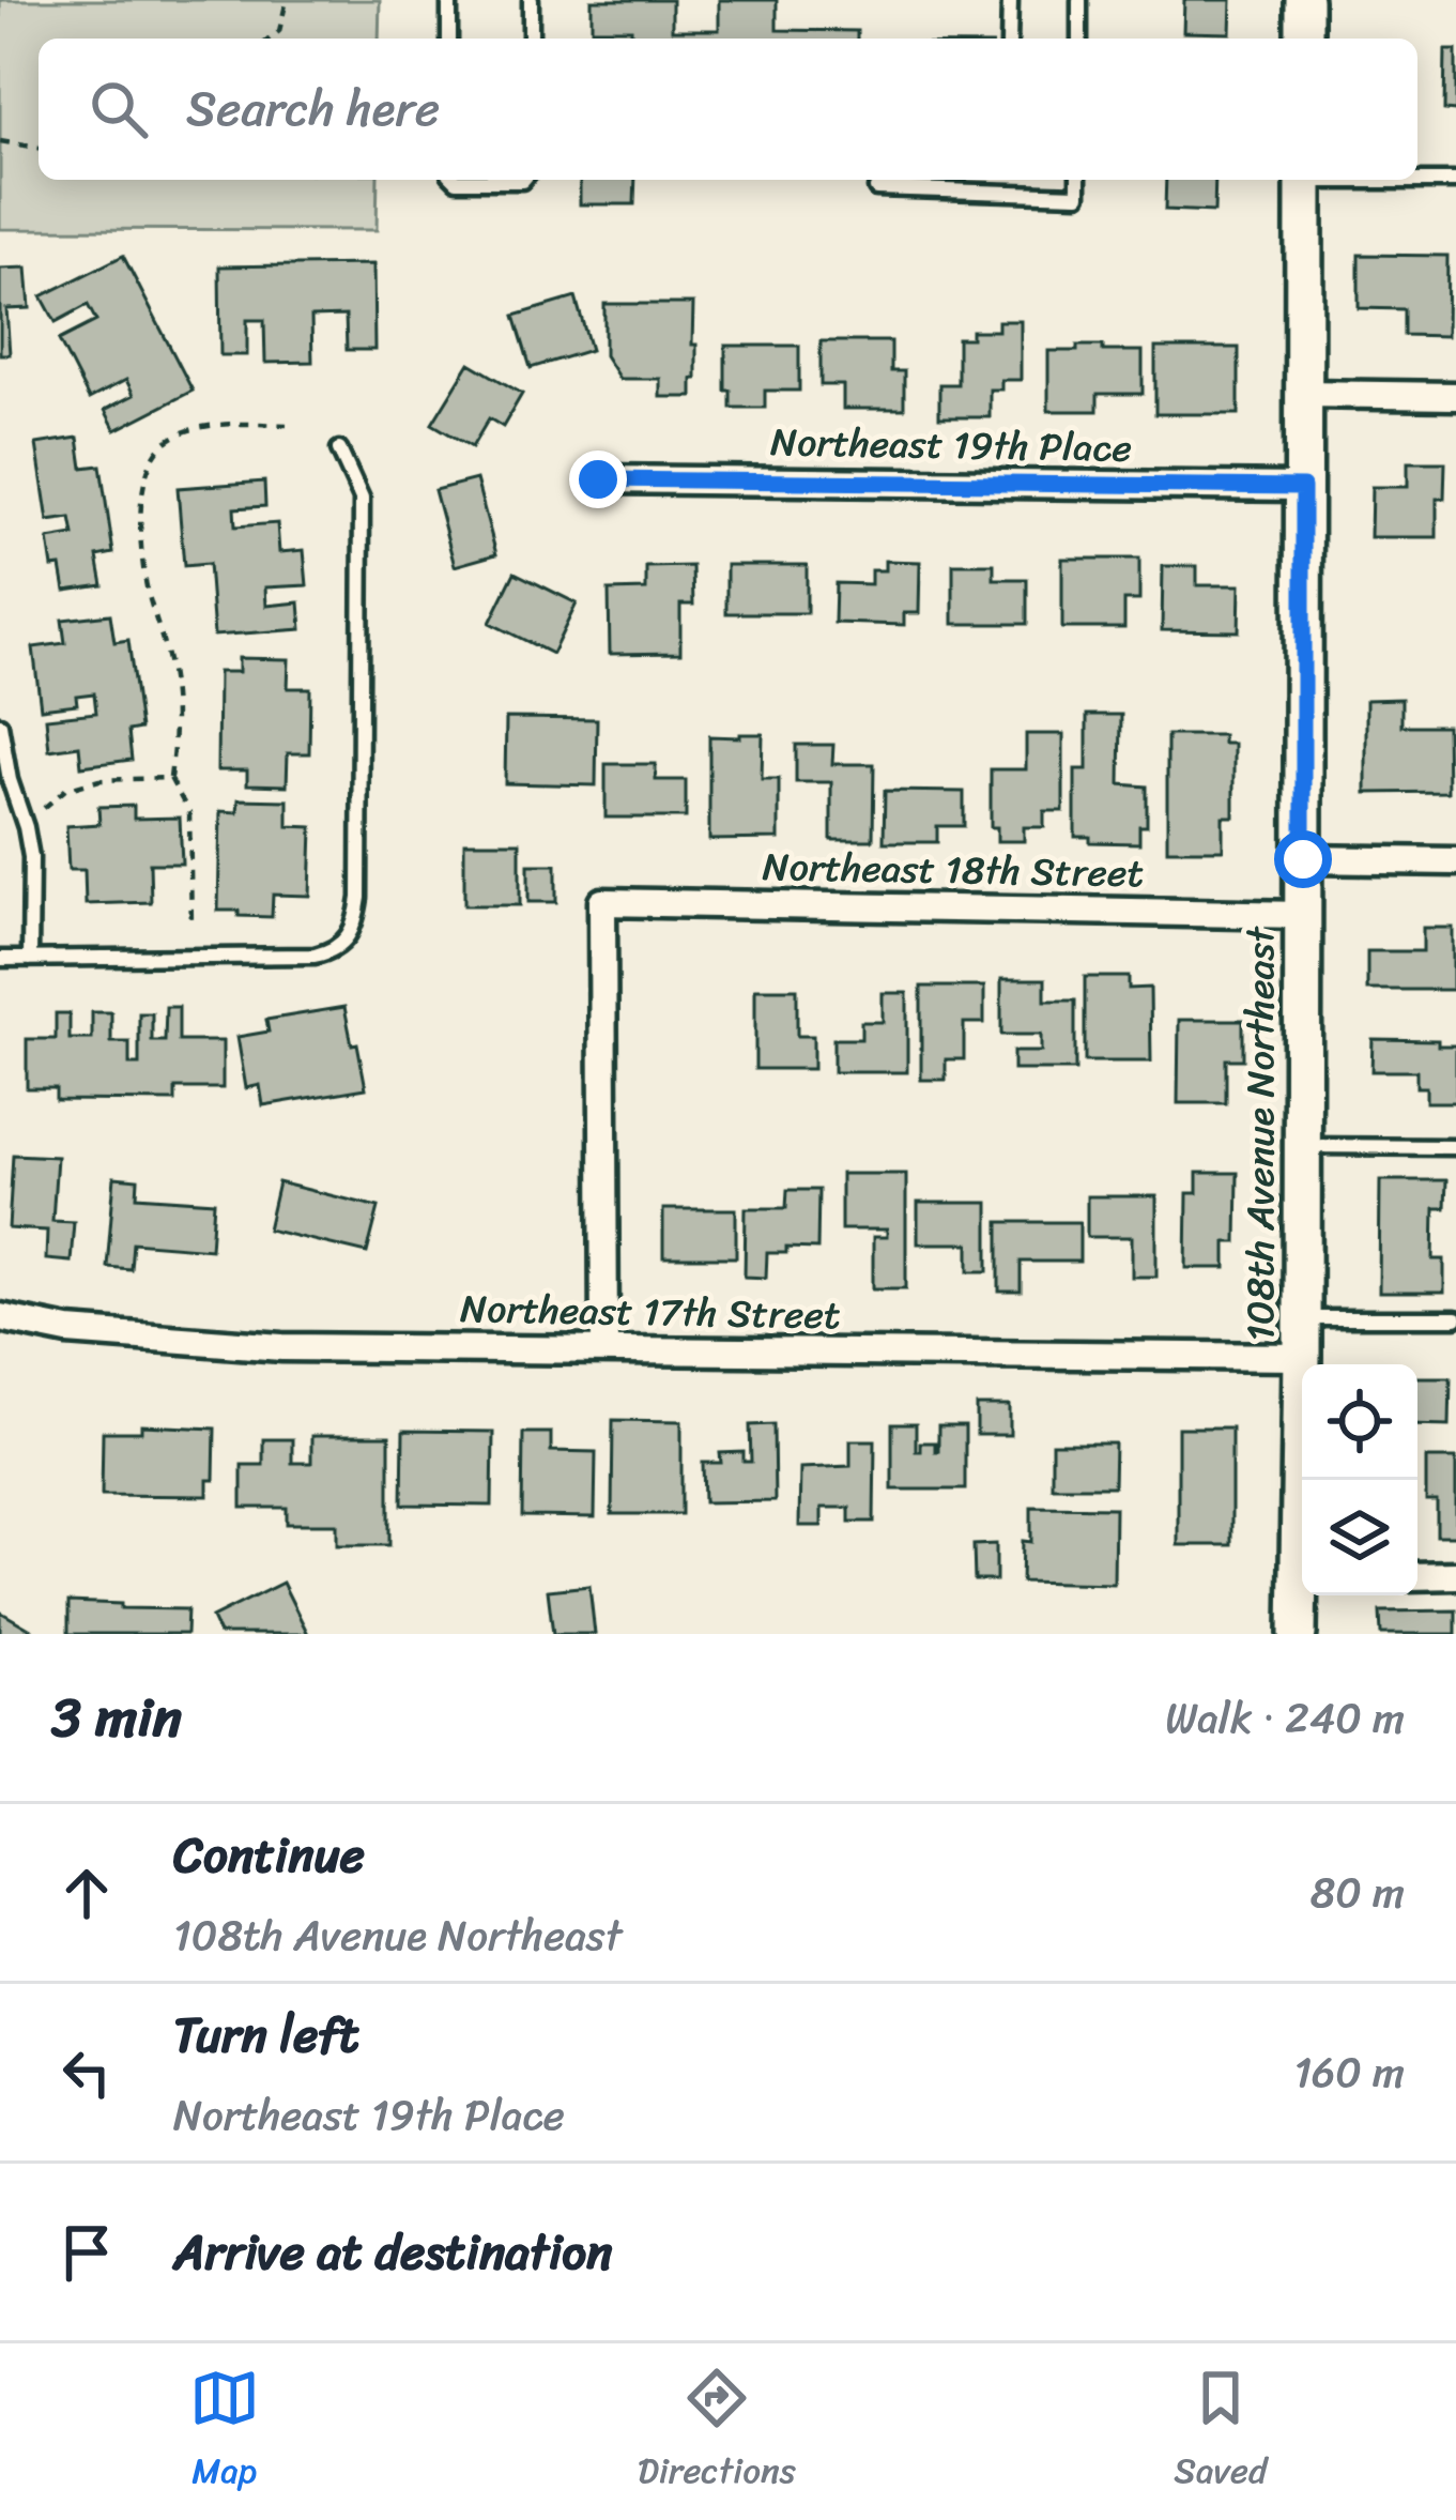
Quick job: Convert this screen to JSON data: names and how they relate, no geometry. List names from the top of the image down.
{
  "streets": {
    "main road": ["108th Avenue Northeast"],
    "street": ["Northeast 19th Place", "Northeast 18th Street", "Northeast 17th Street"]
  },
  "crossings": [
    ["Northeast 19th Place", "108th Avenue Northeast"],
    ["Northeast 18th Street", "108th Avenue Northeast"],
    ["Northeast 18th Street", "Northeast 17th Street"],
    ["108th Avenue Northeast", "Northeast 17th Street"]
  ],
  "page": {
    "search": "Search here",
    "heading": ["3 min", "Walk · 240 m"],
    "list": [
      ["Continue", "108th Avenue Northeast", "80 m"],
      ["Turn left", "Northeast 19th Place", "160 m"],
      "Arrive at destination"
    ],
    "nav": ["Map", "Directions", "Saved"]
  }
}
